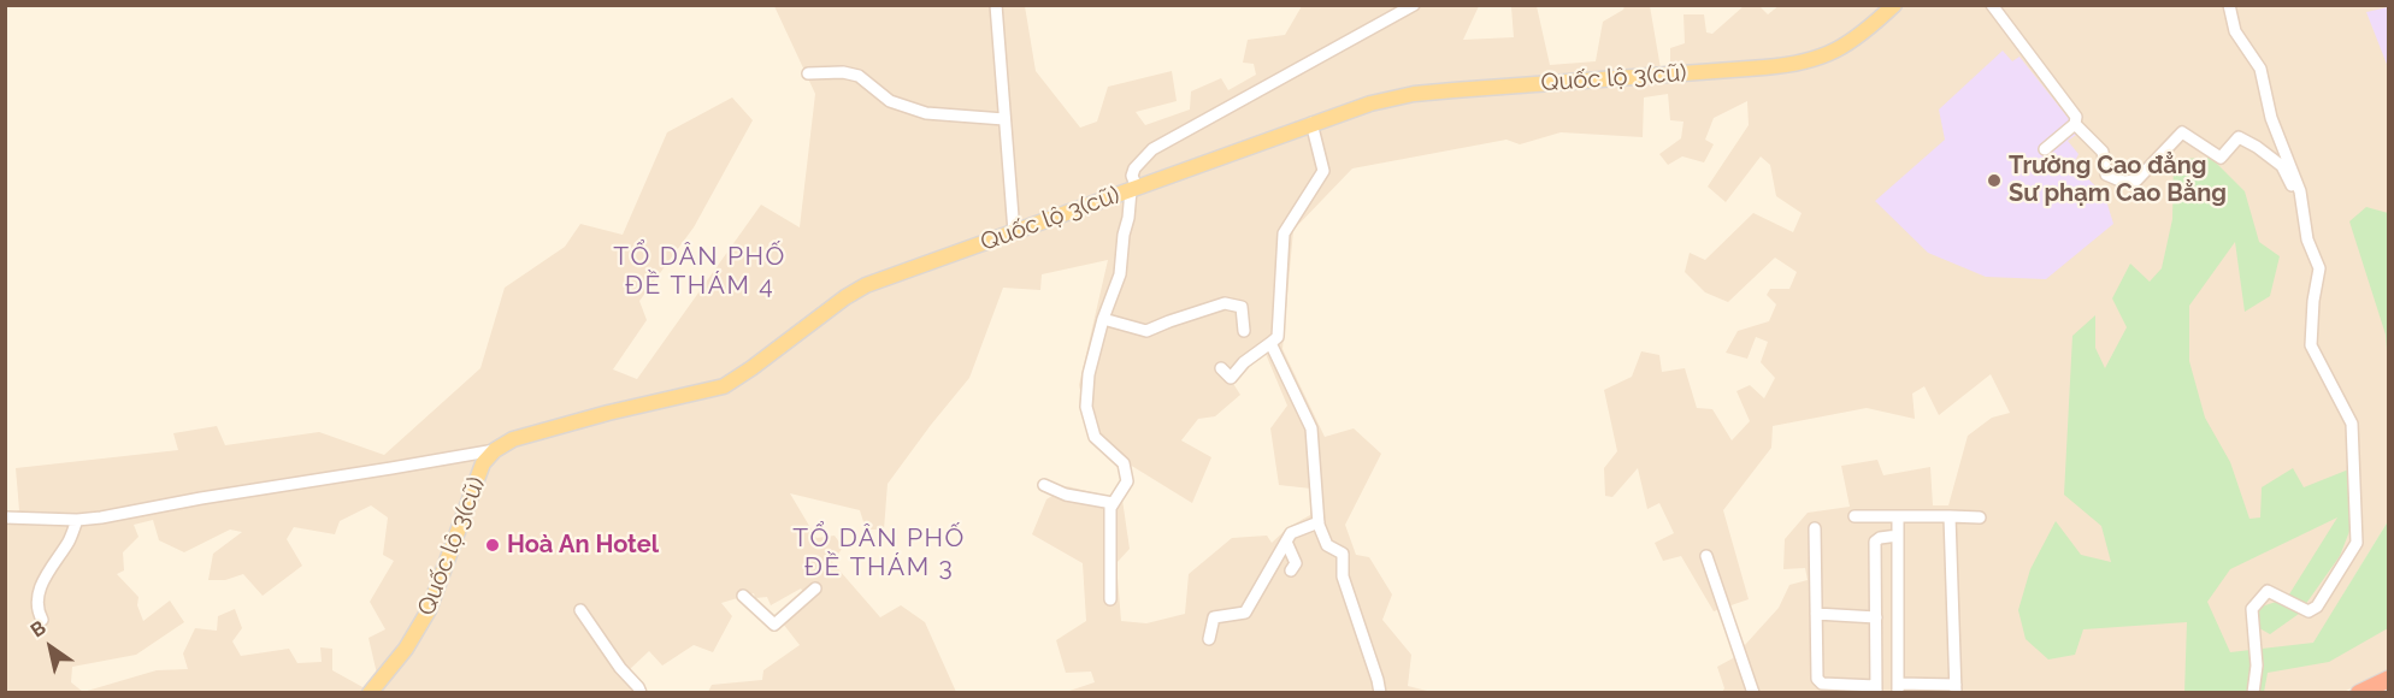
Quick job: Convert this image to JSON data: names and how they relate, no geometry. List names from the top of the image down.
{
  "streets": {
    "main road": ["Quốc lộ 3(cũ)"]
  },
  "districts": ["TỔ DÂN PHỐ ĐỀ THÁM 4", "TỔ DÂN PHỐ ĐỀ THÁM 3"],
  "places": ["Trường Cao đẳng Sư phạm Cao Bằng", "Hoà An Hotel"],
  "north": "top left"
}
